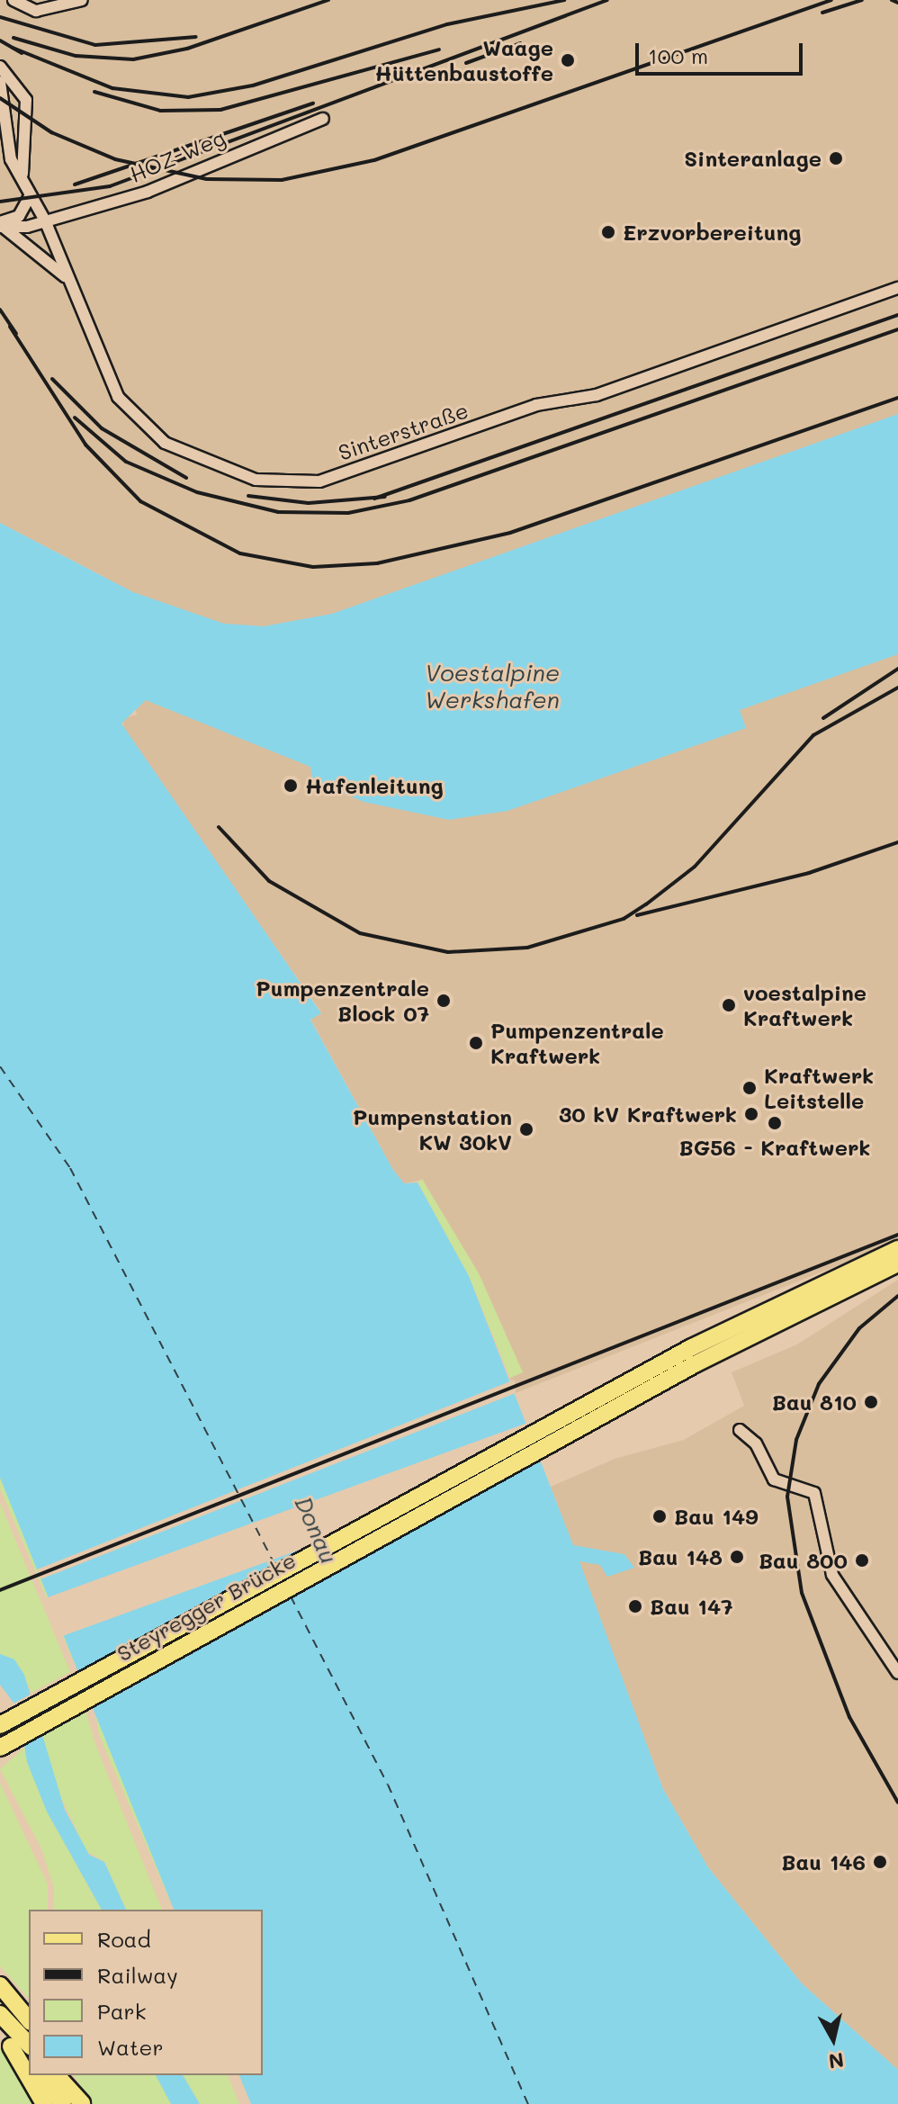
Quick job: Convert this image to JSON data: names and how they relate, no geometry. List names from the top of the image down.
{
  "streets": {
    "main road": ["Steyregger Brücke"],
    "street": ["HOZ-Weg", "Sinterstraße"]
  },
  "crossings": [
    ["HOZ-Weg", "Sinterstraße"]
  ],
  "water": ["Voestalpine Werkshafen", "Donau"],
  "places": [
    "Waage Hüttenbaustoffe",
    "Sinteranlage",
    "Erzvorbereitung",
    "Hafenleitung",
    "Pumpenzentrale Block 07",
    "voestalpine Kraftwerk",
    "Pumpenzentrale Kraftwerk",
    "Kraftwerk Leitstelle",
    "30 kV Kraftwerk",
    "BG56 - Kraftwerk",
    "Pumpenstation KW 30kV",
    "Bau 810",
    "Bau 149",
    "Bau 148",
    "Bau 800",
    "Bau 147",
    "Bau 146"
  ],
  "legend": [
    "Road",
    "Railway",
    "Park",
    "Water"
  ],
  "scale_bar": "100 m",
  "north": "bottom"
}
